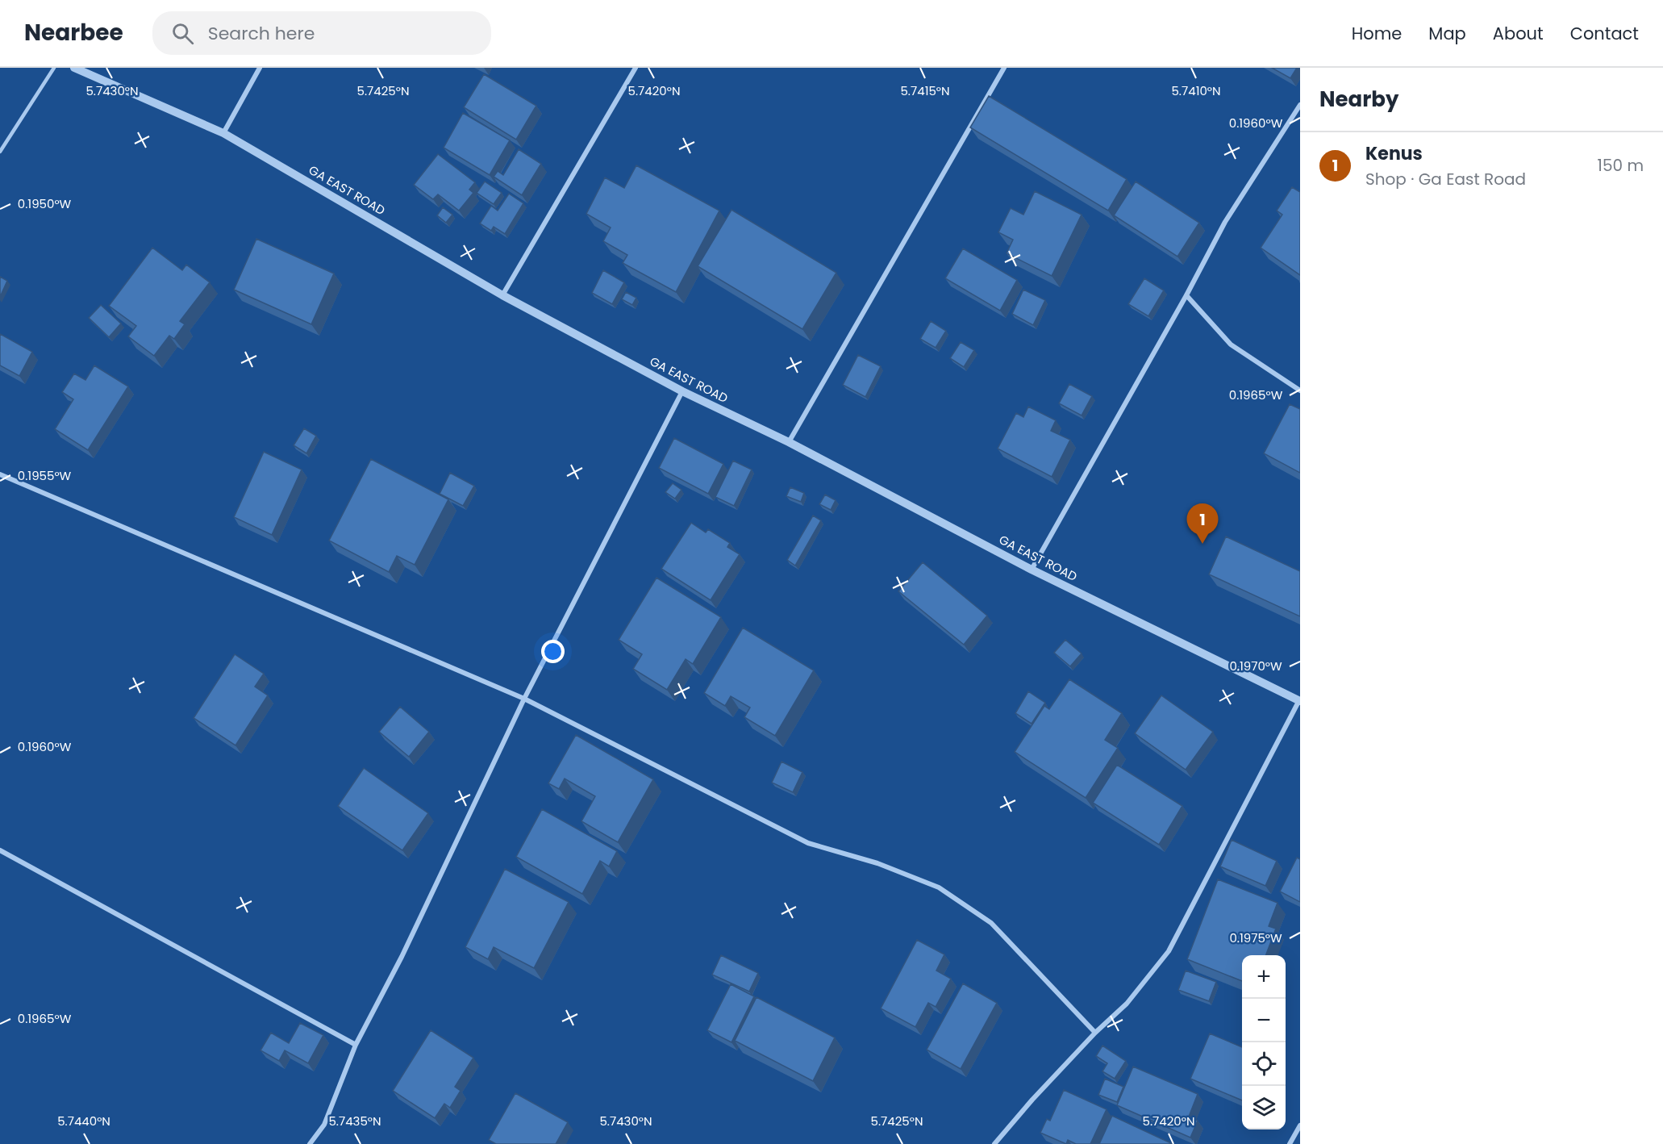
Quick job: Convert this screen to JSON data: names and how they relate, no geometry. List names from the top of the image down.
{
  "streets": {
    "street": ["GA EAST ROAD"]
  },
  "page": {
    "header": "Nearbee",
    "search": "Search here",
    "nav": [
      "Home",
      "Map",
      "About",
      "Contact"
    ],
    "heading": "Nearby",
    "list": [
      {
        "mark": "1",
        "name": "Kenus",
        "note": "Shop · Ga East Road",
        "value": "150 m"
      }
    ],
    "pins": "1",
    "map_buttons": ["+", "−"]
  },
  "coordinates": [
    "5.7430°N",
    "5.7410°N",
    "5.7425°N",
    "5.7420°N",
    "5.7415°N",
    "0.1960°W",
    "0.1950°W",
    "0.1965°W",
    "0.1955°W",
    "0.1970°W",
    "0.1975°W",
    "5.7440°N",
    "5.7435°N"
  ]
}
